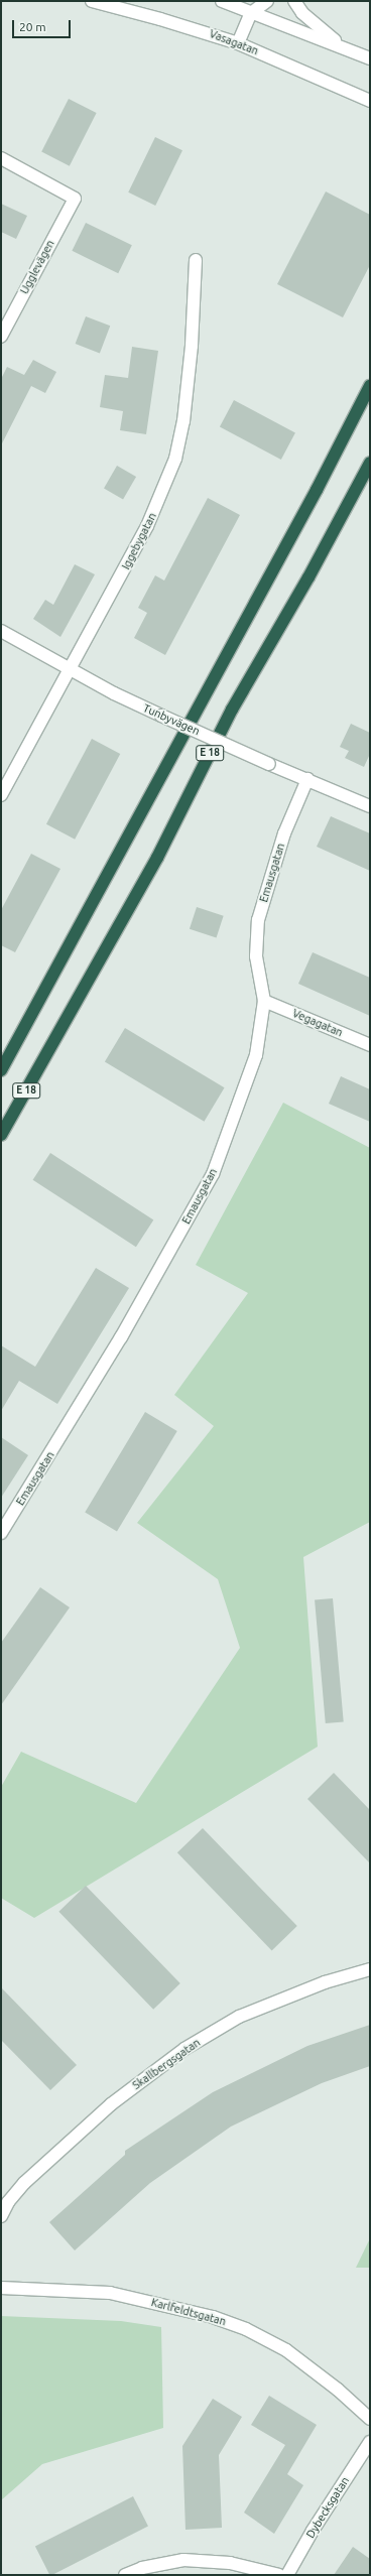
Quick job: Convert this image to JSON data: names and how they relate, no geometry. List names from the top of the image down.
{
  "streets": {
    "highway": ["E 18"],
    "street": [
      "Vasagatan",
      "Ugglevägen",
      "Iggebygatan",
      "Tunbyvägen",
      "Emausgatan",
      "Vegagatan",
      "Skallbergsgatan",
      "Karlfeldtsgatan",
      "Dybecksgatan"
    ]
  },
  "crossings": [
    ["Iggebygatan", "Tunbyvägen"],
    ["Tunbyvägen", "Emausgatan"],
    ["Emausgatan", "Vegagatan"]
  ],
  "scale_bar": "20 m"
}
